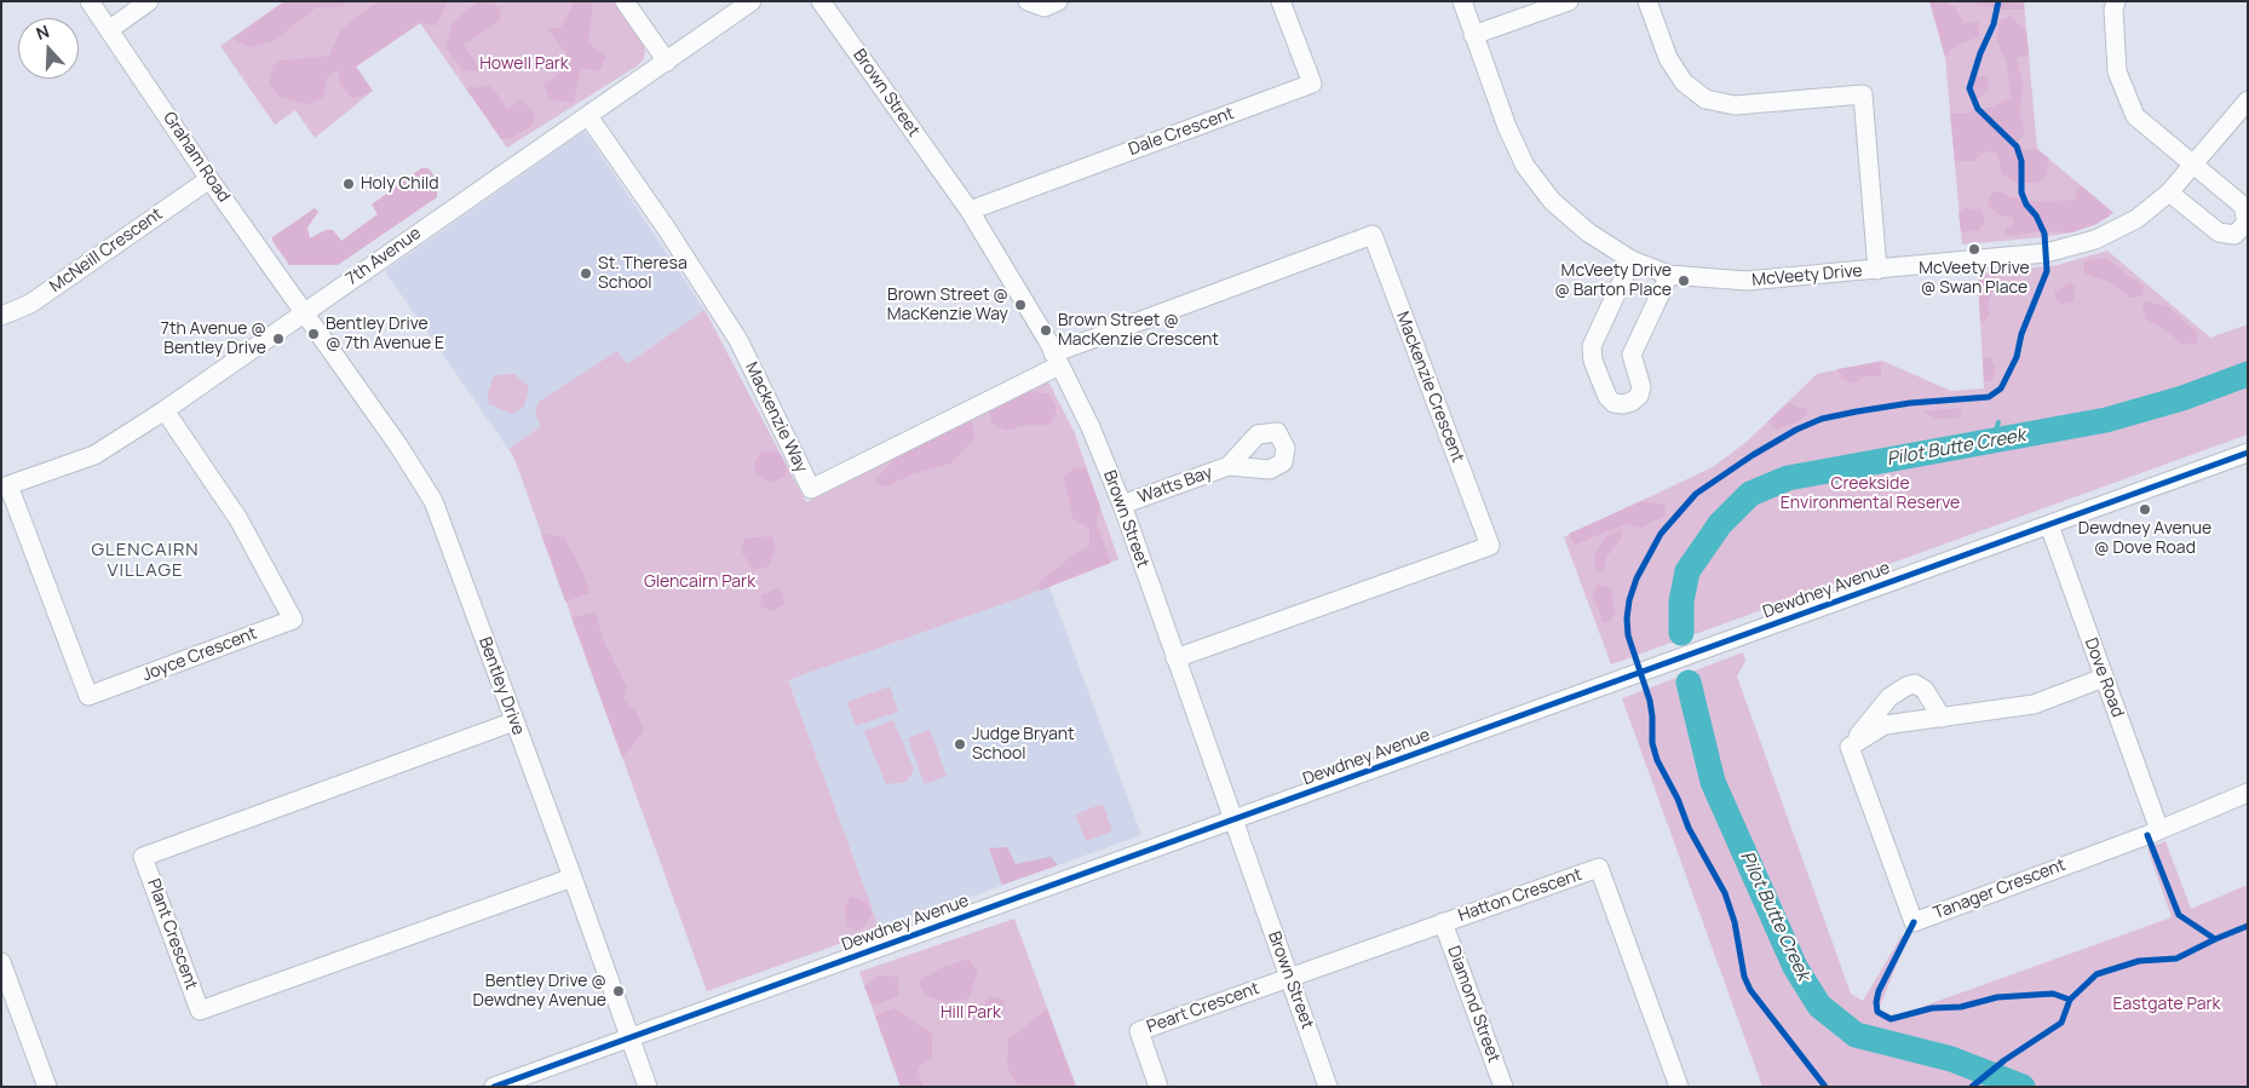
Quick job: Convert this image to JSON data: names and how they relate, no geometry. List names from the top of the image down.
{
  "streets": {
    "street": [
      "Brown Street",
      "Dale Crescent",
      "Graham Road",
      "McNeill Crescent",
      "7th Avenue",
      "McVeety Drive",
      "Mackenzie Crescent",
      "Mackenzie Way",
      "Watts Bay",
      "Dewdney Avenue",
      "Joyce Crescent",
      "Dove Road",
      "Bentley Drive",
      "Tanager Crescent",
      "Hatton Crescent",
      "Plant Crescent",
      "Diamond Street",
      "Peart Crescent"
    ]
  },
  "crossings": [
    ["Brown Street", "Dale Crescent"],
    ["Brown Street", "Mackenzie Crescent"],
    ["Brown Street", "Mackenzie Way"],
    ["Brown Street", "Watts Bay"],
    ["Brown Street", "Dewdney Avenue"],
    ["Brown Street", "Hatton Crescent"],
    ["Brown Street", "Peart Crescent"],
    ["Graham Road", "McNeill Crescent"],
    ["Graham Road", "7th Avenue"],
    ["Graham Road", "Bentley Drive"],
    ["7th Avenue", "Mackenzie Way"],
    ["7th Avenue", "Joyce Crescent"],
    ["7th Avenue", "Bentley Drive"],
    ["Mackenzie Crescent", "Mackenzie Way"],
    ["Dewdney Avenue", "Dove Road"],
    ["Dewdney Avenue", "Bentley Drive"],
    ["Dove Road", "Tanager Crescent"],
    ["Bentley Drive", "Plant Crescent"],
    ["Hatton Crescent", "Diamond Street"],
    ["Hatton Crescent", "Peart Crescent"]
  ],
  "districts": ["GLENCAIRN VILLAGE"],
  "water": ["Pilot Butte Creek"],
  "parks": [
    "Howell Park",
    "Creekside Environmental Reserve",
    "Glencairn Park",
    "Eastgate Park",
    "Hill Park"
  ],
  "places": [
    "Holy Child",
    "McVeety Drive @ Swan Place",
    "St. Theresa School",
    "McVeety Drive @ Barton Place",
    "Brown Street @ MacKenzie Way",
    "Brown Street @ MacKenzie Crescent",
    "Bentley Drive @ 7th Avenue E",
    "7th Avenue @ Bentley Drive",
    "Dewdney Avenue @ Dove Road",
    "Judge Bryant School",
    "Bentley Drive @ Dewdney Avenue"
  ],
  "north": "top"
}
